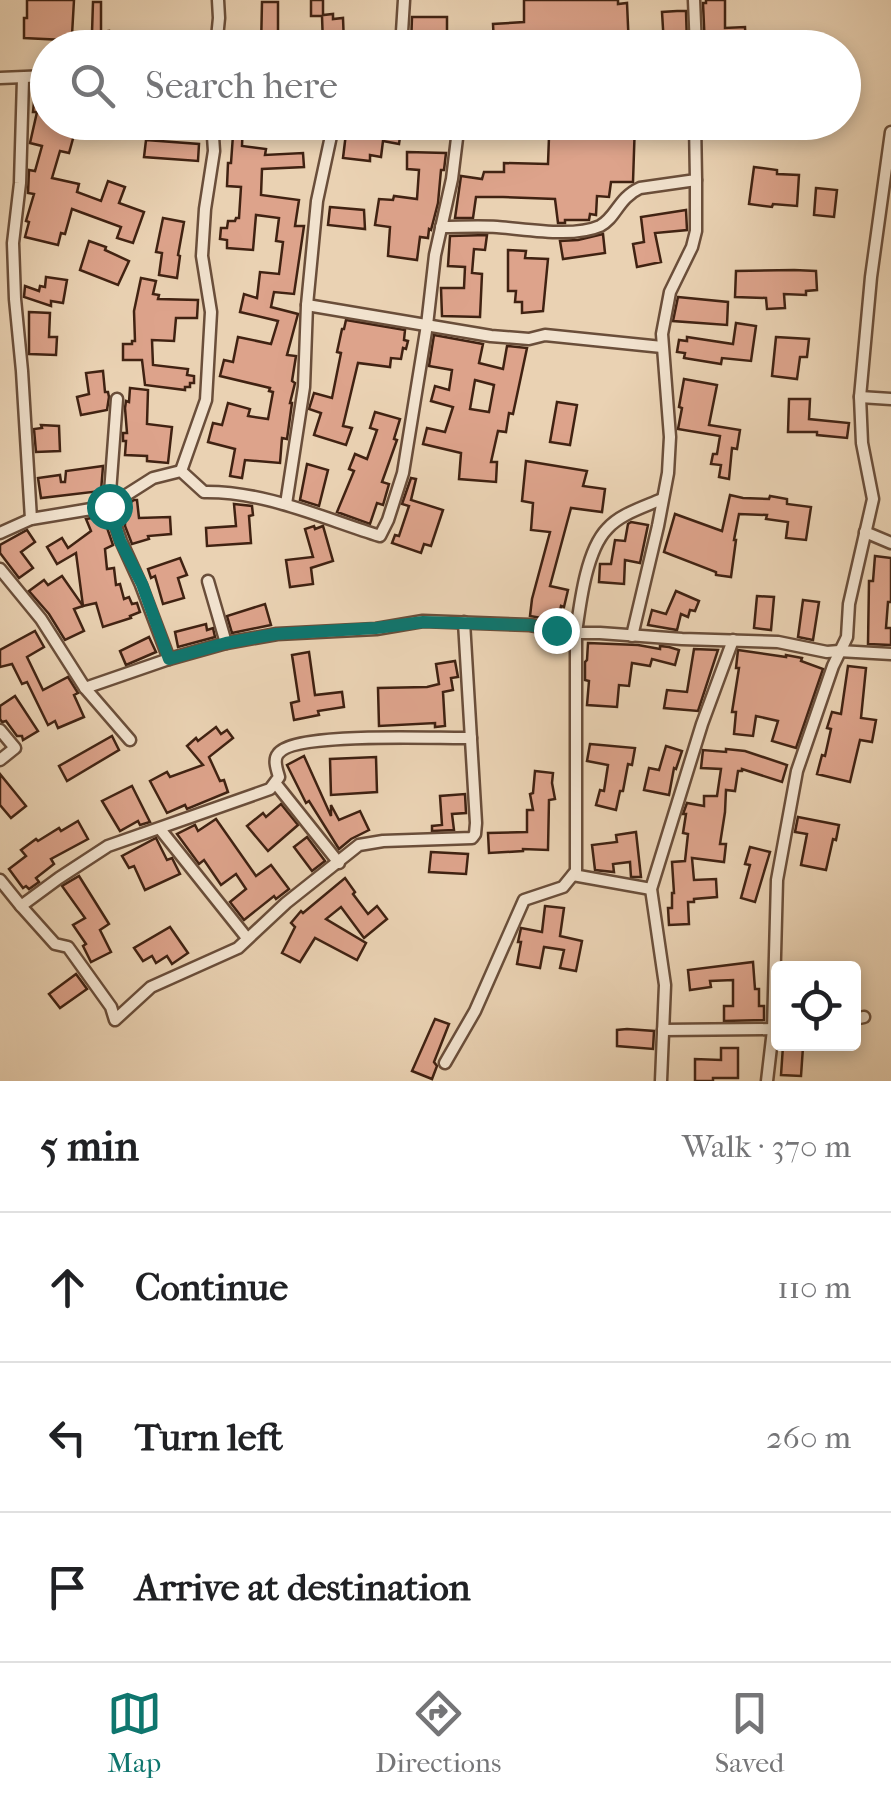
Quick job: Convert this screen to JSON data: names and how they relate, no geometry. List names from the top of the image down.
{
  "page": {
    "search": "Search here",
    "heading": ["5 min", "Walk · 370 m"],
    "list": [
      ["Continue", "110 m"],
      ["Turn left", "260 m"],
      "Arrive at destination"
    ],
    "nav": ["Map", "Directions", "Saved"]
  }
}
